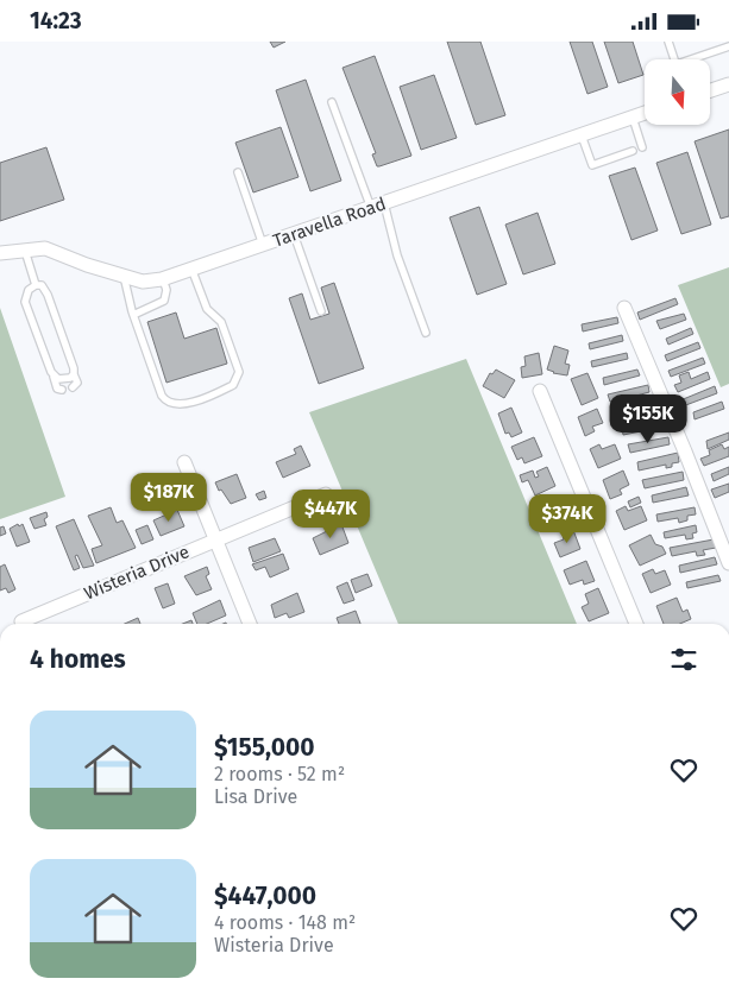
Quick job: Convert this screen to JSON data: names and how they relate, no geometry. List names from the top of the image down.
{
  "streets": {
    "street": ["Taravella Road", "Wisteria Drive"]
  },
  "north": "bottom",
  "page": {
    "status": "14:23",
    "price": [
      "$155K",
      "$187K",
      "$447K",
      "$374K"
    ],
    "heading": "4 homes",
    "list": [
      {
        "name": "$155,000",
        "note": "2 rooms · 52 m² · Lisa Drive"
      },
      {
        "name": "$447,000",
        "note": "4 rooms · 148 m² · Wisteria Drive"
      }
    ]
  }
}
